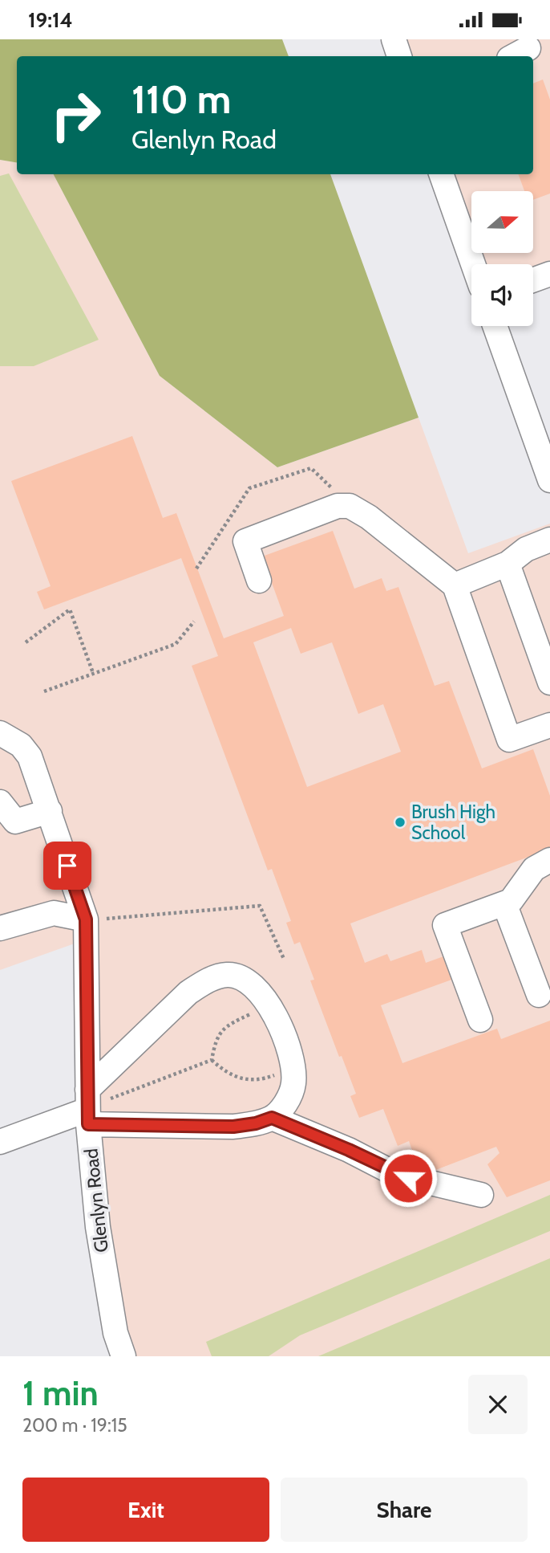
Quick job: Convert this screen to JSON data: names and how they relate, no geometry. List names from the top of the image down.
{
  "streets": {
    "street": ["Glenlyn Road"]
  },
  "places": ["Brush High School"],
  "north": "right",
  "page": {
    "status": "19:14",
    "turn": ["110 m", "Glenlyn Road"],
    "heading": ["1 min", "200 m · 19:15"],
    "buttons": ["Exit", "Share"]
  }
}
